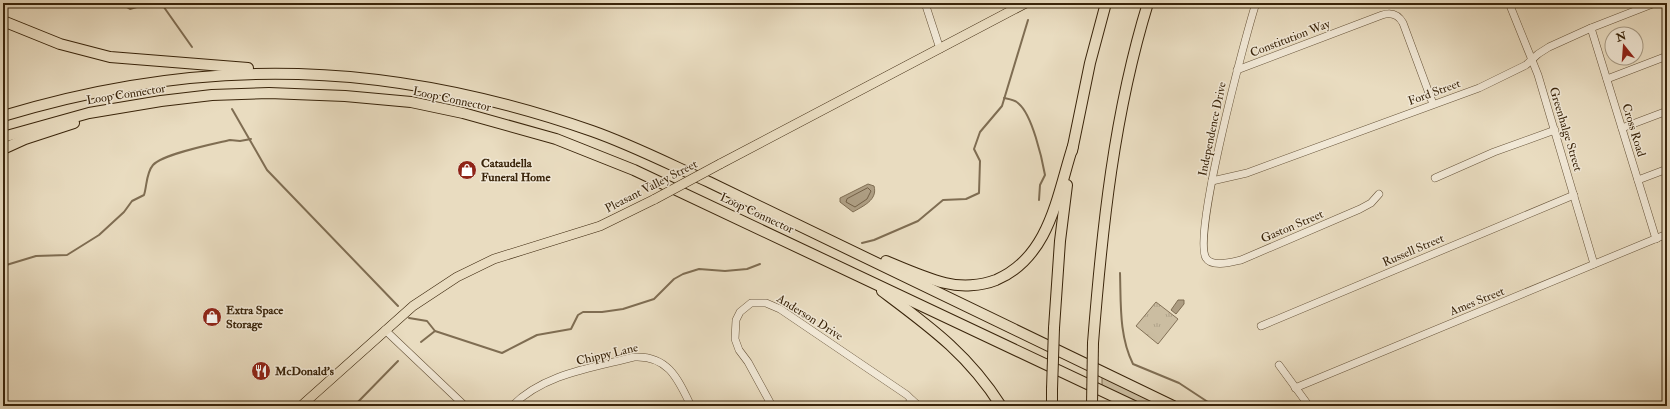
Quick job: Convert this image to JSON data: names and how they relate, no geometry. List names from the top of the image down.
{
  "streets": {
    "highway": ["Loop Connector"],
    "main road": ["Pleasant Valley Street"],
    "street": [
      "Constitution Way",
      "Ford Street",
      "Independence Drive",
      "Greenhalge Street",
      "Cross Road",
      "Gaston Street",
      "Russell Street",
      "Ames Street",
      "Anderson Drive",
      "Chippy Lane"
    ]
  },
  "crossings": [
    ["Constitution Way", "Ford Street"],
    ["Constitution Way", "Independence Drive"],
    ["Ford Street", "Independence Drive"],
    ["Ford Street", "Greenhalge Street"],
    ["Ford Street", "Cross Road"],
    ["Independence Drive", "Gaston Street"],
    ["Greenhalge Street", "Russell Street"],
    ["Greenhalge Street", "Ames Street"],
    ["Cross Road", "Ames Street"]
  ],
  "places": {
    "shop": ["Cataudella Funeral Home", "Extra Space Storage"],
    "restaurant": ["McDonald's"]
  },
  "north": "top"
}
